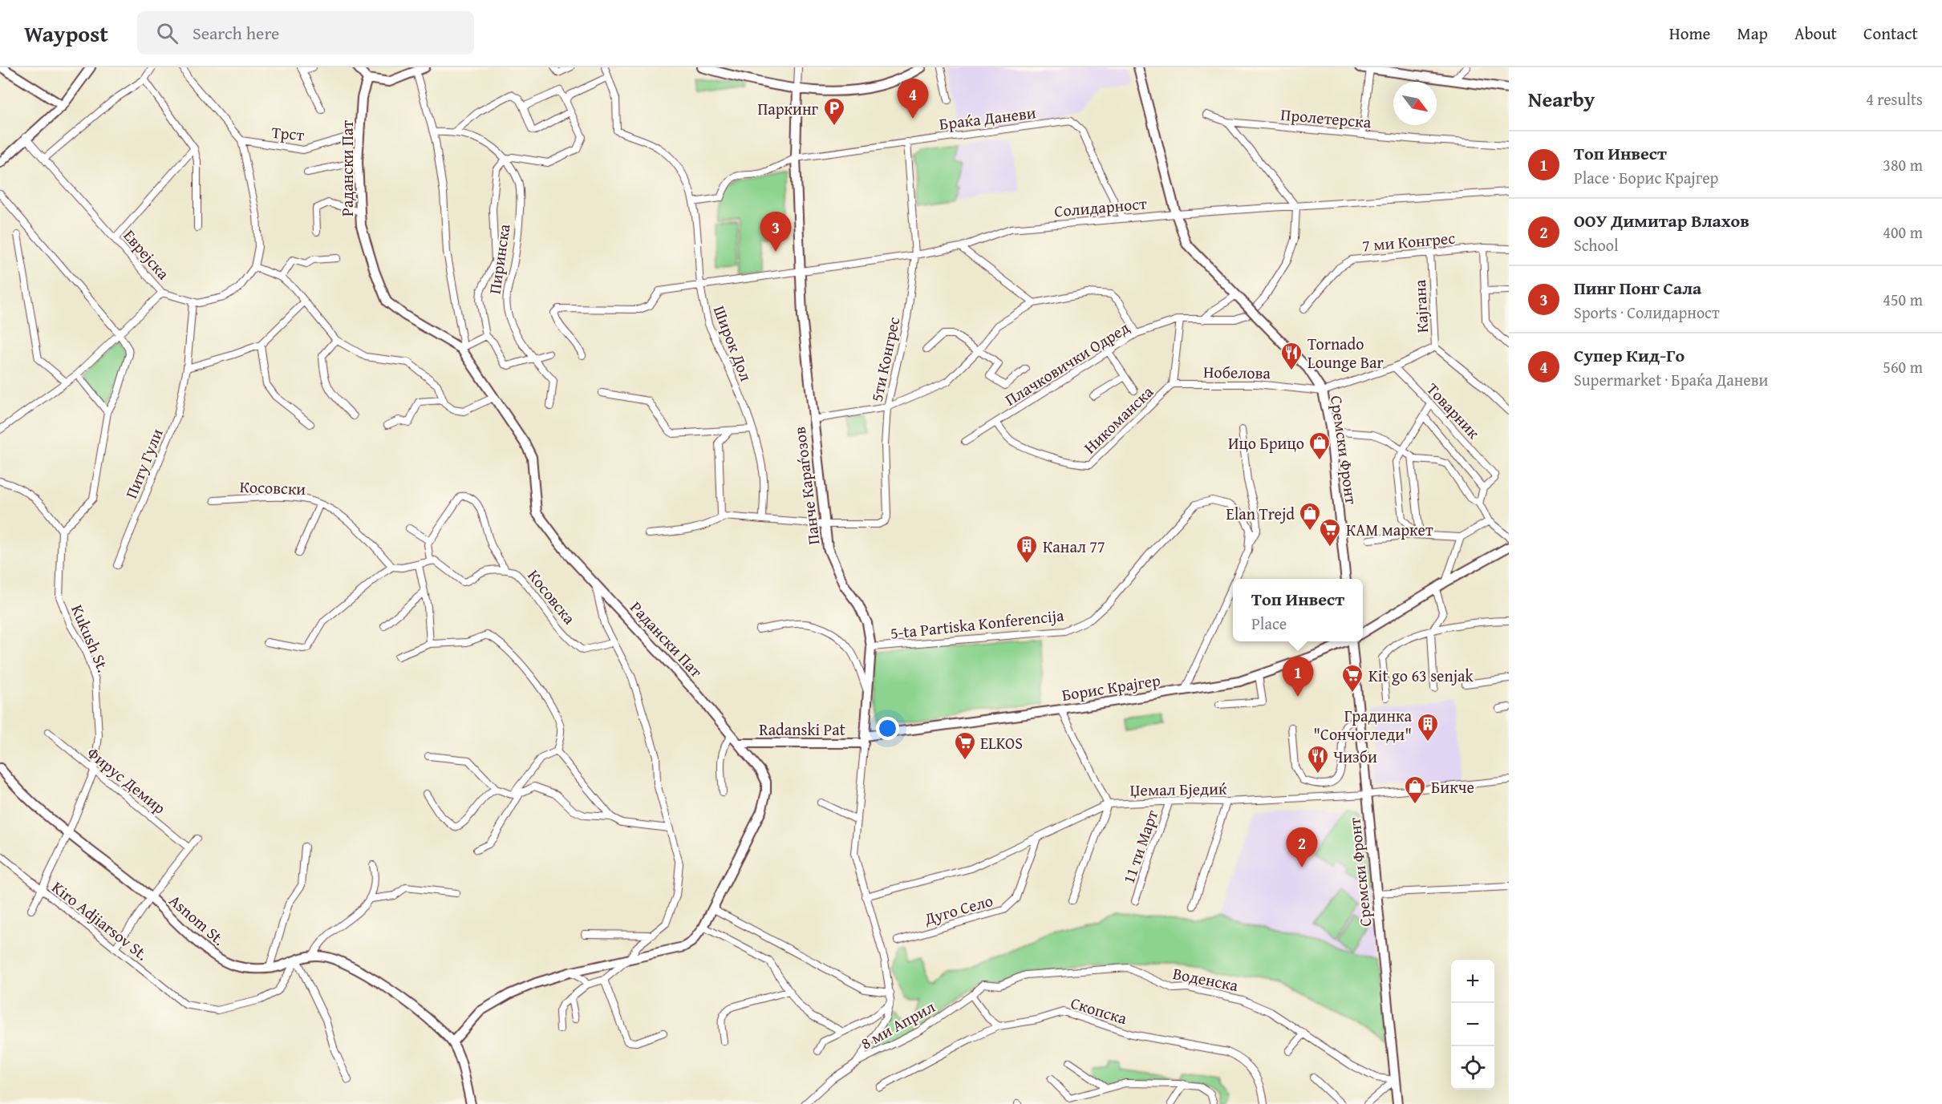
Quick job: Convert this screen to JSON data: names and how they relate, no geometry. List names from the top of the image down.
{
  "streets": {
    "street": [
      "Браќа Даневи",
      "Пролетерска",
      "Трст",
      "Радански Пат",
      "Солидарност",
      "7 ми Конгрес",
      "Еврејска",
      "Пиринска",
      "Кајгана",
      "Широк Дол",
      "5ти Конгрес",
      "Плачковички Одред",
      "Нобелова",
      "Товарник",
      "Никоманска",
      "Сремски Фронт",
      "Питу Гули",
      "Панче Караѓозов",
      "Косовски",
      "Косовска",
      "5-ta Partiska Konferencija",
      "Kukush St.",
      "Борис Крајгер",
      "Radanski Pat",
      "Фирус Демир",
      "Џемал Бједиќ",
      "11 ти Март",
      "Дуго Село",
      "Asnom St.",
      "Kiro Adjiarsov St.",
      "Воденска",
      "Скопска",
      "8 ми Април"
    ]
  },
  "crossings": [
    ["Браќа Даневи", "Солидарност"],
    ["Браќа Даневи", "Широк Дол"],
    ["Браќа Даневи", "5ти Конгрес"],
    ["Браќа Даневи", "Панче Караѓозов"],
    ["Трст", "Радански Пат"],
    ["Трст", "Еврејска"],
    ["Радански Пат", "Косовска"],
    ["Радански Пат", "Radanski Pat"],
    ["Радански Пат", "Asnom St."],
    ["Солидарност", "Широк Дол"],
    ["Солидарност", "5ти Конгрес"],
    ["Солидарност", "Плачковички Одред"],
    ["Солидарност", "Панче Караѓозов"],
    ["7 ми Конгрес", "Кајгана"],
    ["Еврејска", "Питу Гули"],
    ["Кајгана", "Нобелова"],
    ["5ти Конгрес", "Панче Караѓозов"],
    ["Плачковички Одред", "Никоманска"],
    ["Нобелова", "Товарник"],
    ["Нобелова", "Никоманска"],
    ["Нобелова", "Сремски Фронт"],
    ["Сремски Фронт", "Џемал Бједиќ"],
    ["Сремски Фронт", "Воденска"],
    ["Панче Караѓозов", "5-ta Partiska Konferencija"],
    ["Панче Караѓозов", "Борис Крајгер"],
    ["Панче Караѓозов", "Radanski Pat"],
    ["Панче Караѓозов", "Џемал Бједиќ"],
    ["5-ta Partiska Konferencija", "Борис Крајгер"],
    ["Kukush St.", "Фирус Демир"],
    ["Kukush St.", "Asnom St."],
    ["Kukush St.", "Kiro Adjiarsov St."],
    ["Борис Крајгер", "Radanski Pat"],
    ["Џемал Бједиќ", "11 ти Март"],
    ["Џемал Бједиќ", "Дуго Село"],
    ["Asnom St.", "Kiro Adjiarsov St."],
    ["Воденска", "8 ми Април"]
  ],
  "places": {
    "parking": ["Паркинг"],
    "restaurant": ["Tornado Lounge Bar", "Чизби"],
    "shop": ["Ицо Брицо", "Elan Trejd", "Бикче"],
    "supermarket": ["КАМ маркет", "Kit go 63 senjak", "ELKOS"],
    "building": ["Канал 77", "Градинка \"Сончогледи\""]
  },
  "north": "bottom right",
  "page": {
    "header": "Waypost",
    "search": "Search here",
    "nav": [
      "Home",
      "Map",
      "About",
      "Contact"
    ],
    "heading": ["Nearby", "4 results"],
    "pins": [
      "4",
      "3",
      "1",
      "2"
    ],
    "list": [
      {
        "mark": "1",
        "name": "Топ Инвест",
        "note": "Place · Борис Крајгер",
        "value": "380 m"
      },
      {
        "mark": "2",
        "name": "ООУ Димитар Влахов",
        "note": "School",
        "value": "400 m"
      },
      {
        "mark": "3",
        "name": "Пинг Понг Сала",
        "note": "Sports · Солидарност",
        "value": "450 m"
      },
      {
        "mark": "4",
        "name": "Супер Кид-Го",
        "note": "Supermarket · Браќа Даневи",
        "value": "560 m"
      }
    ],
    "popup": ["Топ Инвест", "Place"],
    "map_buttons": ["+", "−"]
  }
}
